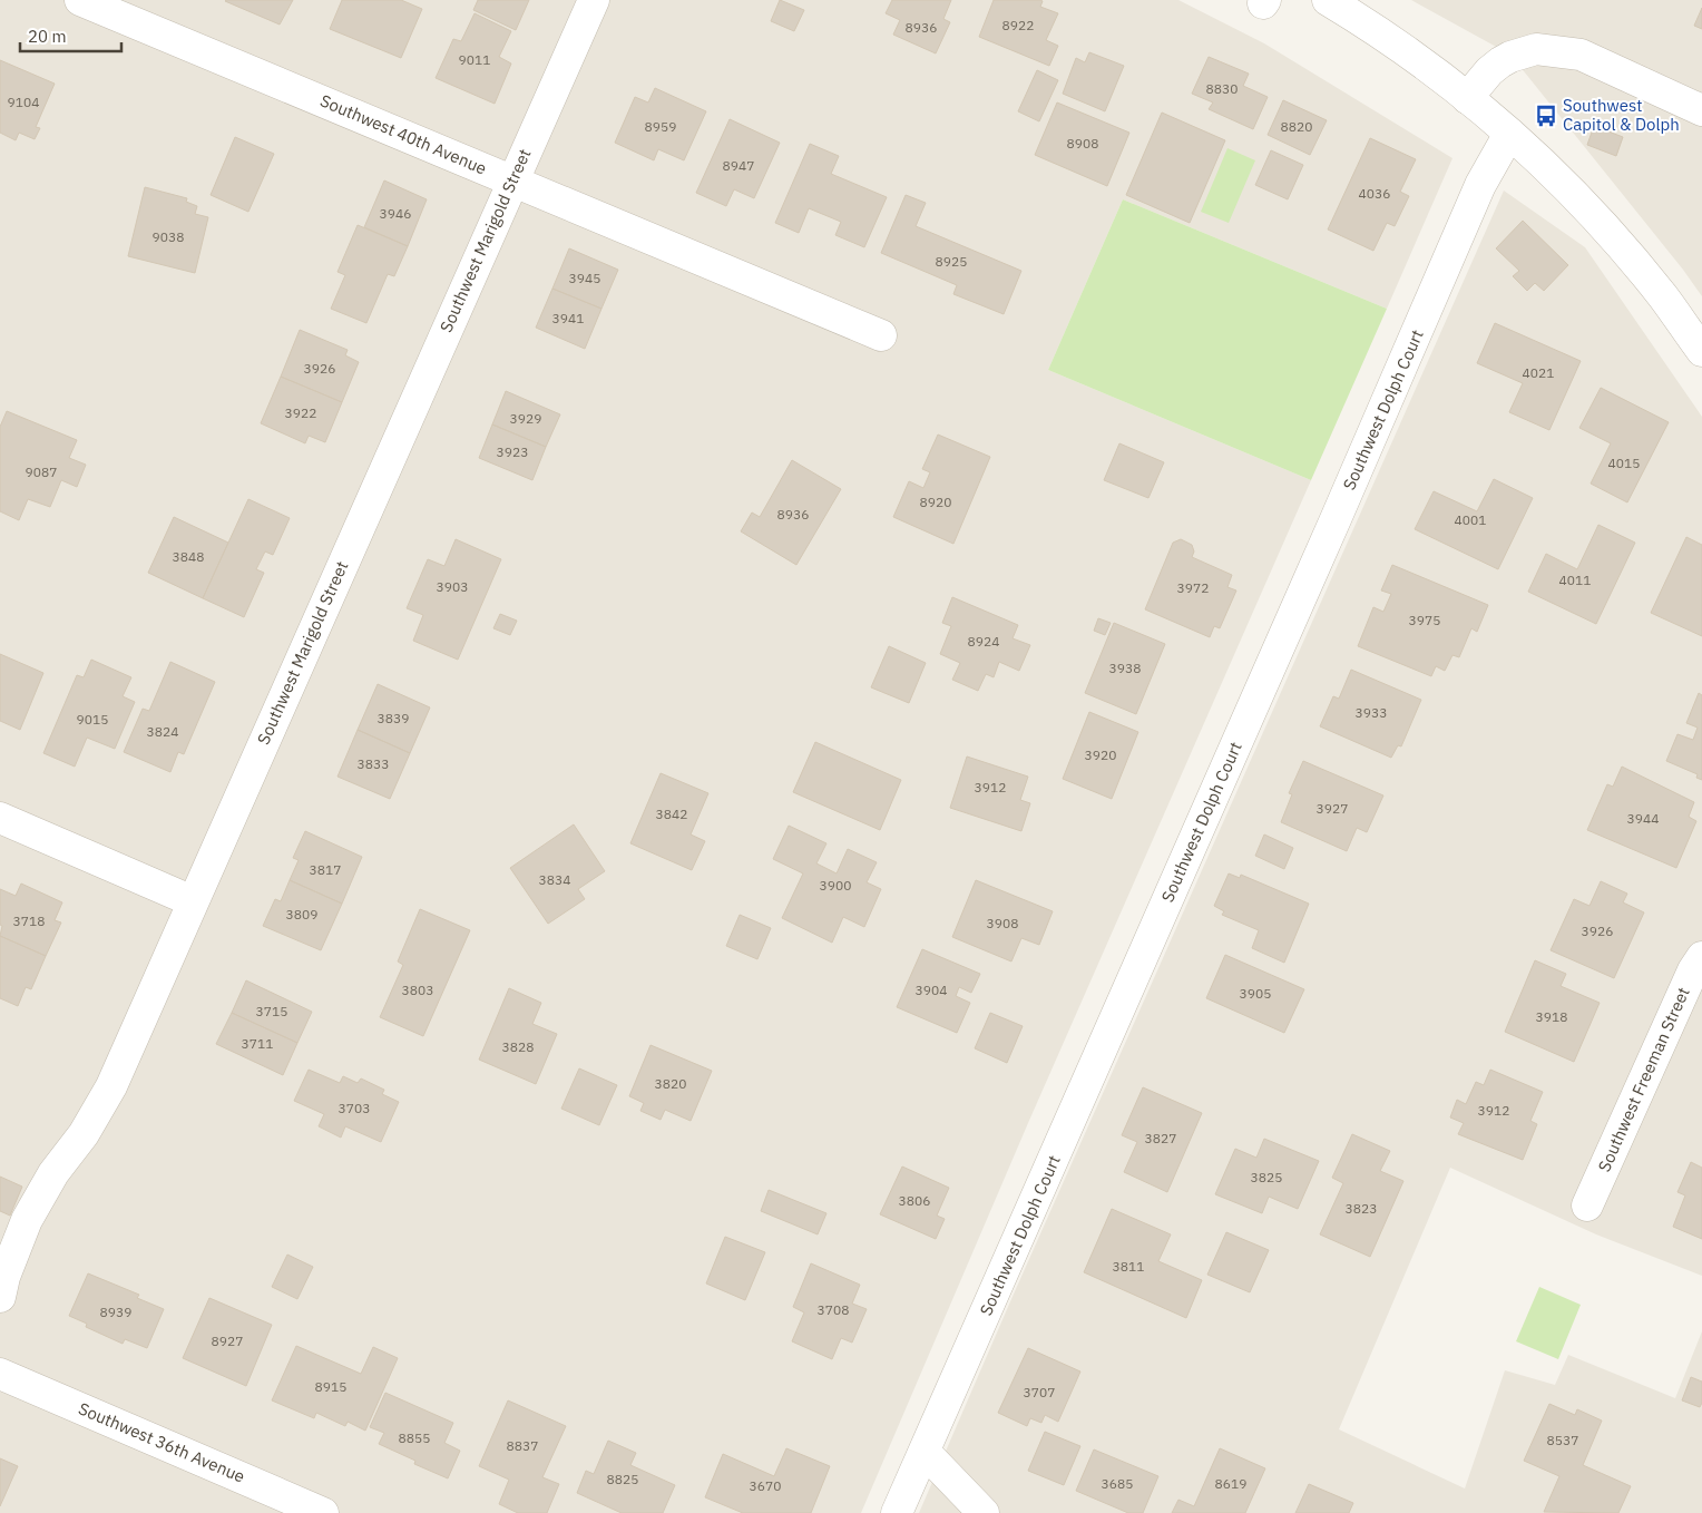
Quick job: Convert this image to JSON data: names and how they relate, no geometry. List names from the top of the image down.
{
  "streets": {
    "street": [
      "Southwest 40th Avenue",
      "Southwest Marigold Street",
      "Southwest Dolph Court",
      "Southwest Freeman Street",
      "Southwest 36th Avenue"
    ]
  },
  "crossings": [
    ["Southwest 40th Avenue", "Southwest Marigold Street"]
  ],
  "places": {
    "bus stop": ["Southwest Capitol & Dolph"]
  },
  "house_numbers": [
    "8922",
    "8936",
    "9011",
    "8830",
    "9104",
    "8959",
    "8820",
    "8908",
    "8947",
    "4036",
    "3946",
    "9038",
    "8925",
    "3945",
    "3941",
    "3926",
    "4021",
    "3922",
    "3929",
    "3923",
    "4015",
    "9087",
    "8920",
    "8936",
    "4001",
    "3848",
    "4011",
    "3903",
    "3972",
    "3975",
    "8924",
    "3938",
    "3933",
    "3839",
    "9015",
    "3824",
    "3920",
    "3833",
    "3912",
    "3927",
    "3842",
    "3944",
    "3817",
    "3834",
    "3900",
    "3809",
    "3718",
    "3908",
    "3926",
    "3803",
    "3904",
    "3905",
    "3715",
    "3918",
    "3711",
    "3828",
    "3820",
    "3703",
    "3912",
    "3827",
    "3825",
    "3806",
    "3823",
    "3811",
    "3708",
    "8939",
    "8927",
    "8915",
    "3707",
    "8855",
    "8537",
    "8837",
    "8825",
    "3685",
    "8619",
    "3670"
  ],
  "scale_bar": "20 m"
}
